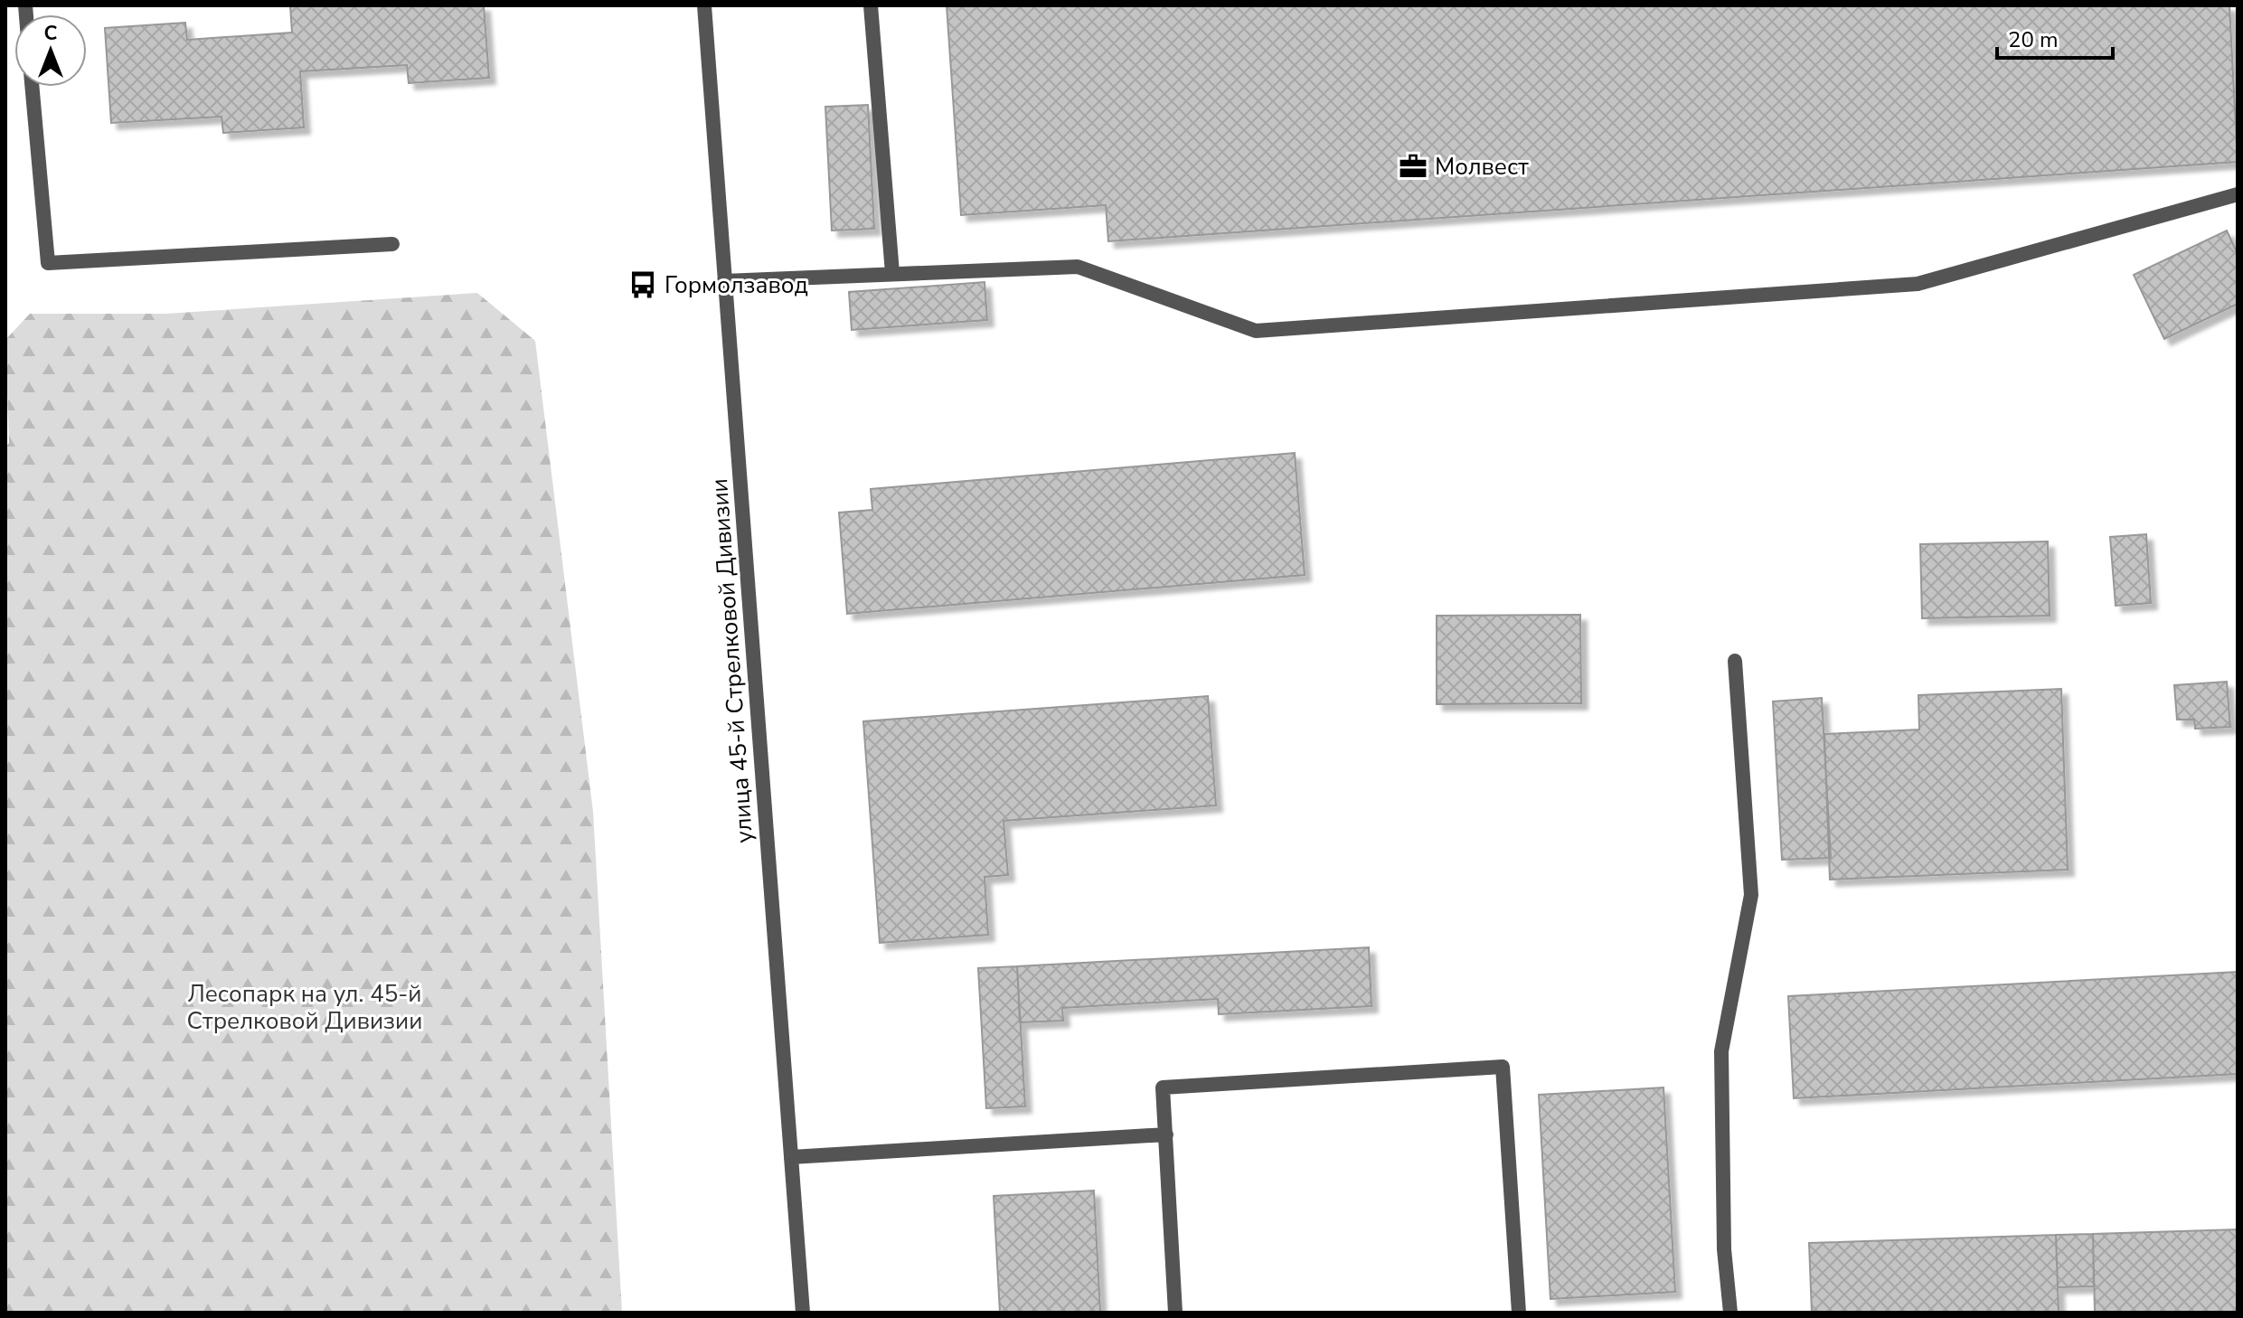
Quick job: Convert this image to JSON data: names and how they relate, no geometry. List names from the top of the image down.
{
  "streets": {
    "street": ["улица 45-й Стрелковой Дивизии"]
  },
  "parks": ["Лесопарк на ул. 45-й Стрелковой Дивизии"],
  "places": {
    "office": ["Молвест"],
    "bus stop": ["Гормолзавод"]
  },
  "scale_bar": "20 m",
  "north": "top"
}
